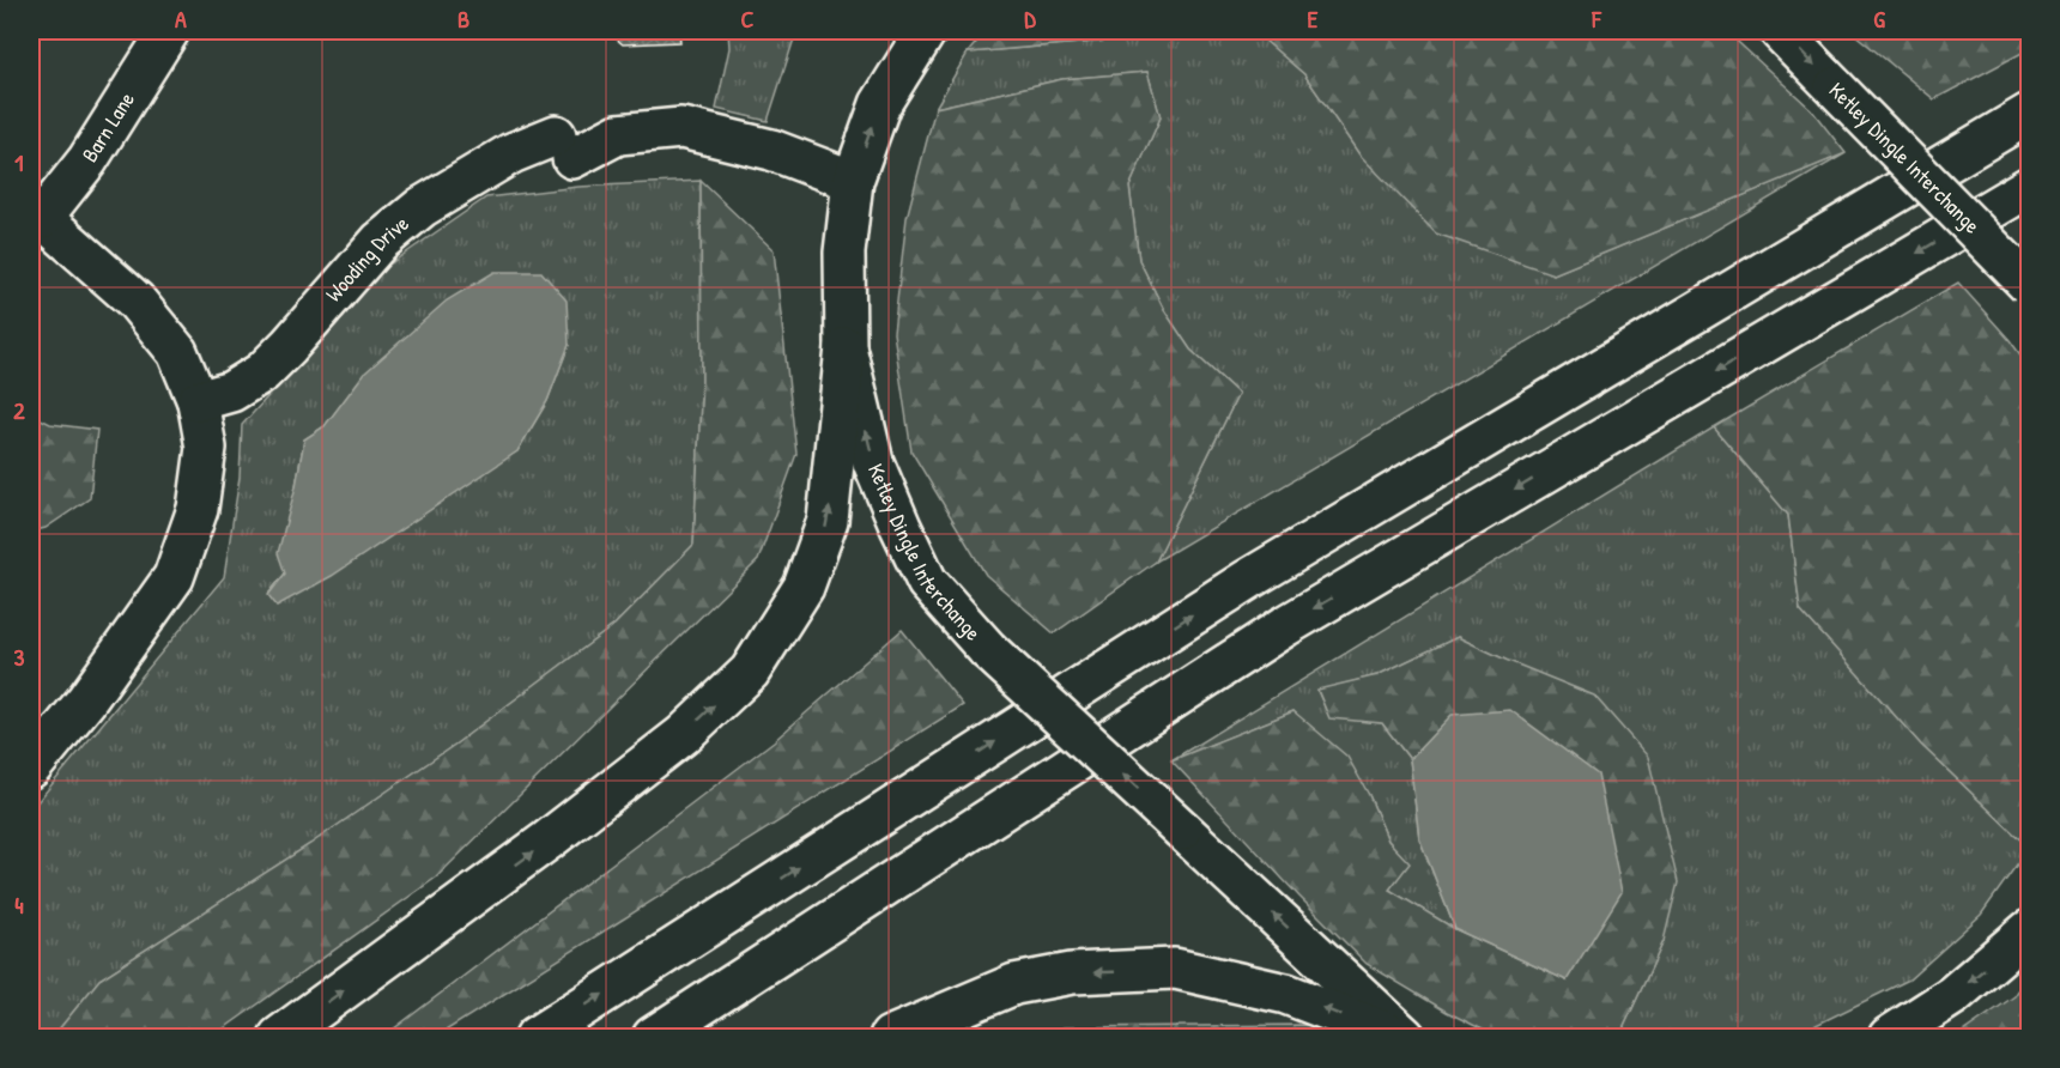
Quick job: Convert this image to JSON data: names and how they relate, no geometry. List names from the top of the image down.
{
  "streets": {
    "main road": ["Barn Lane", "Ketley Dingle Interchange", "Wooding Drive"]
  },
  "crossings": [
    ["Ketley Dingle Interchange", "Wooding Drive"]
  ],
  "grid": {
    "columns": [
      "A",
      "B",
      "C",
      "D",
      "E",
      "F",
      "G"
    ],
    "rows": [
      "1",
      "2",
      "3",
      "4"
    ]
  }
}
